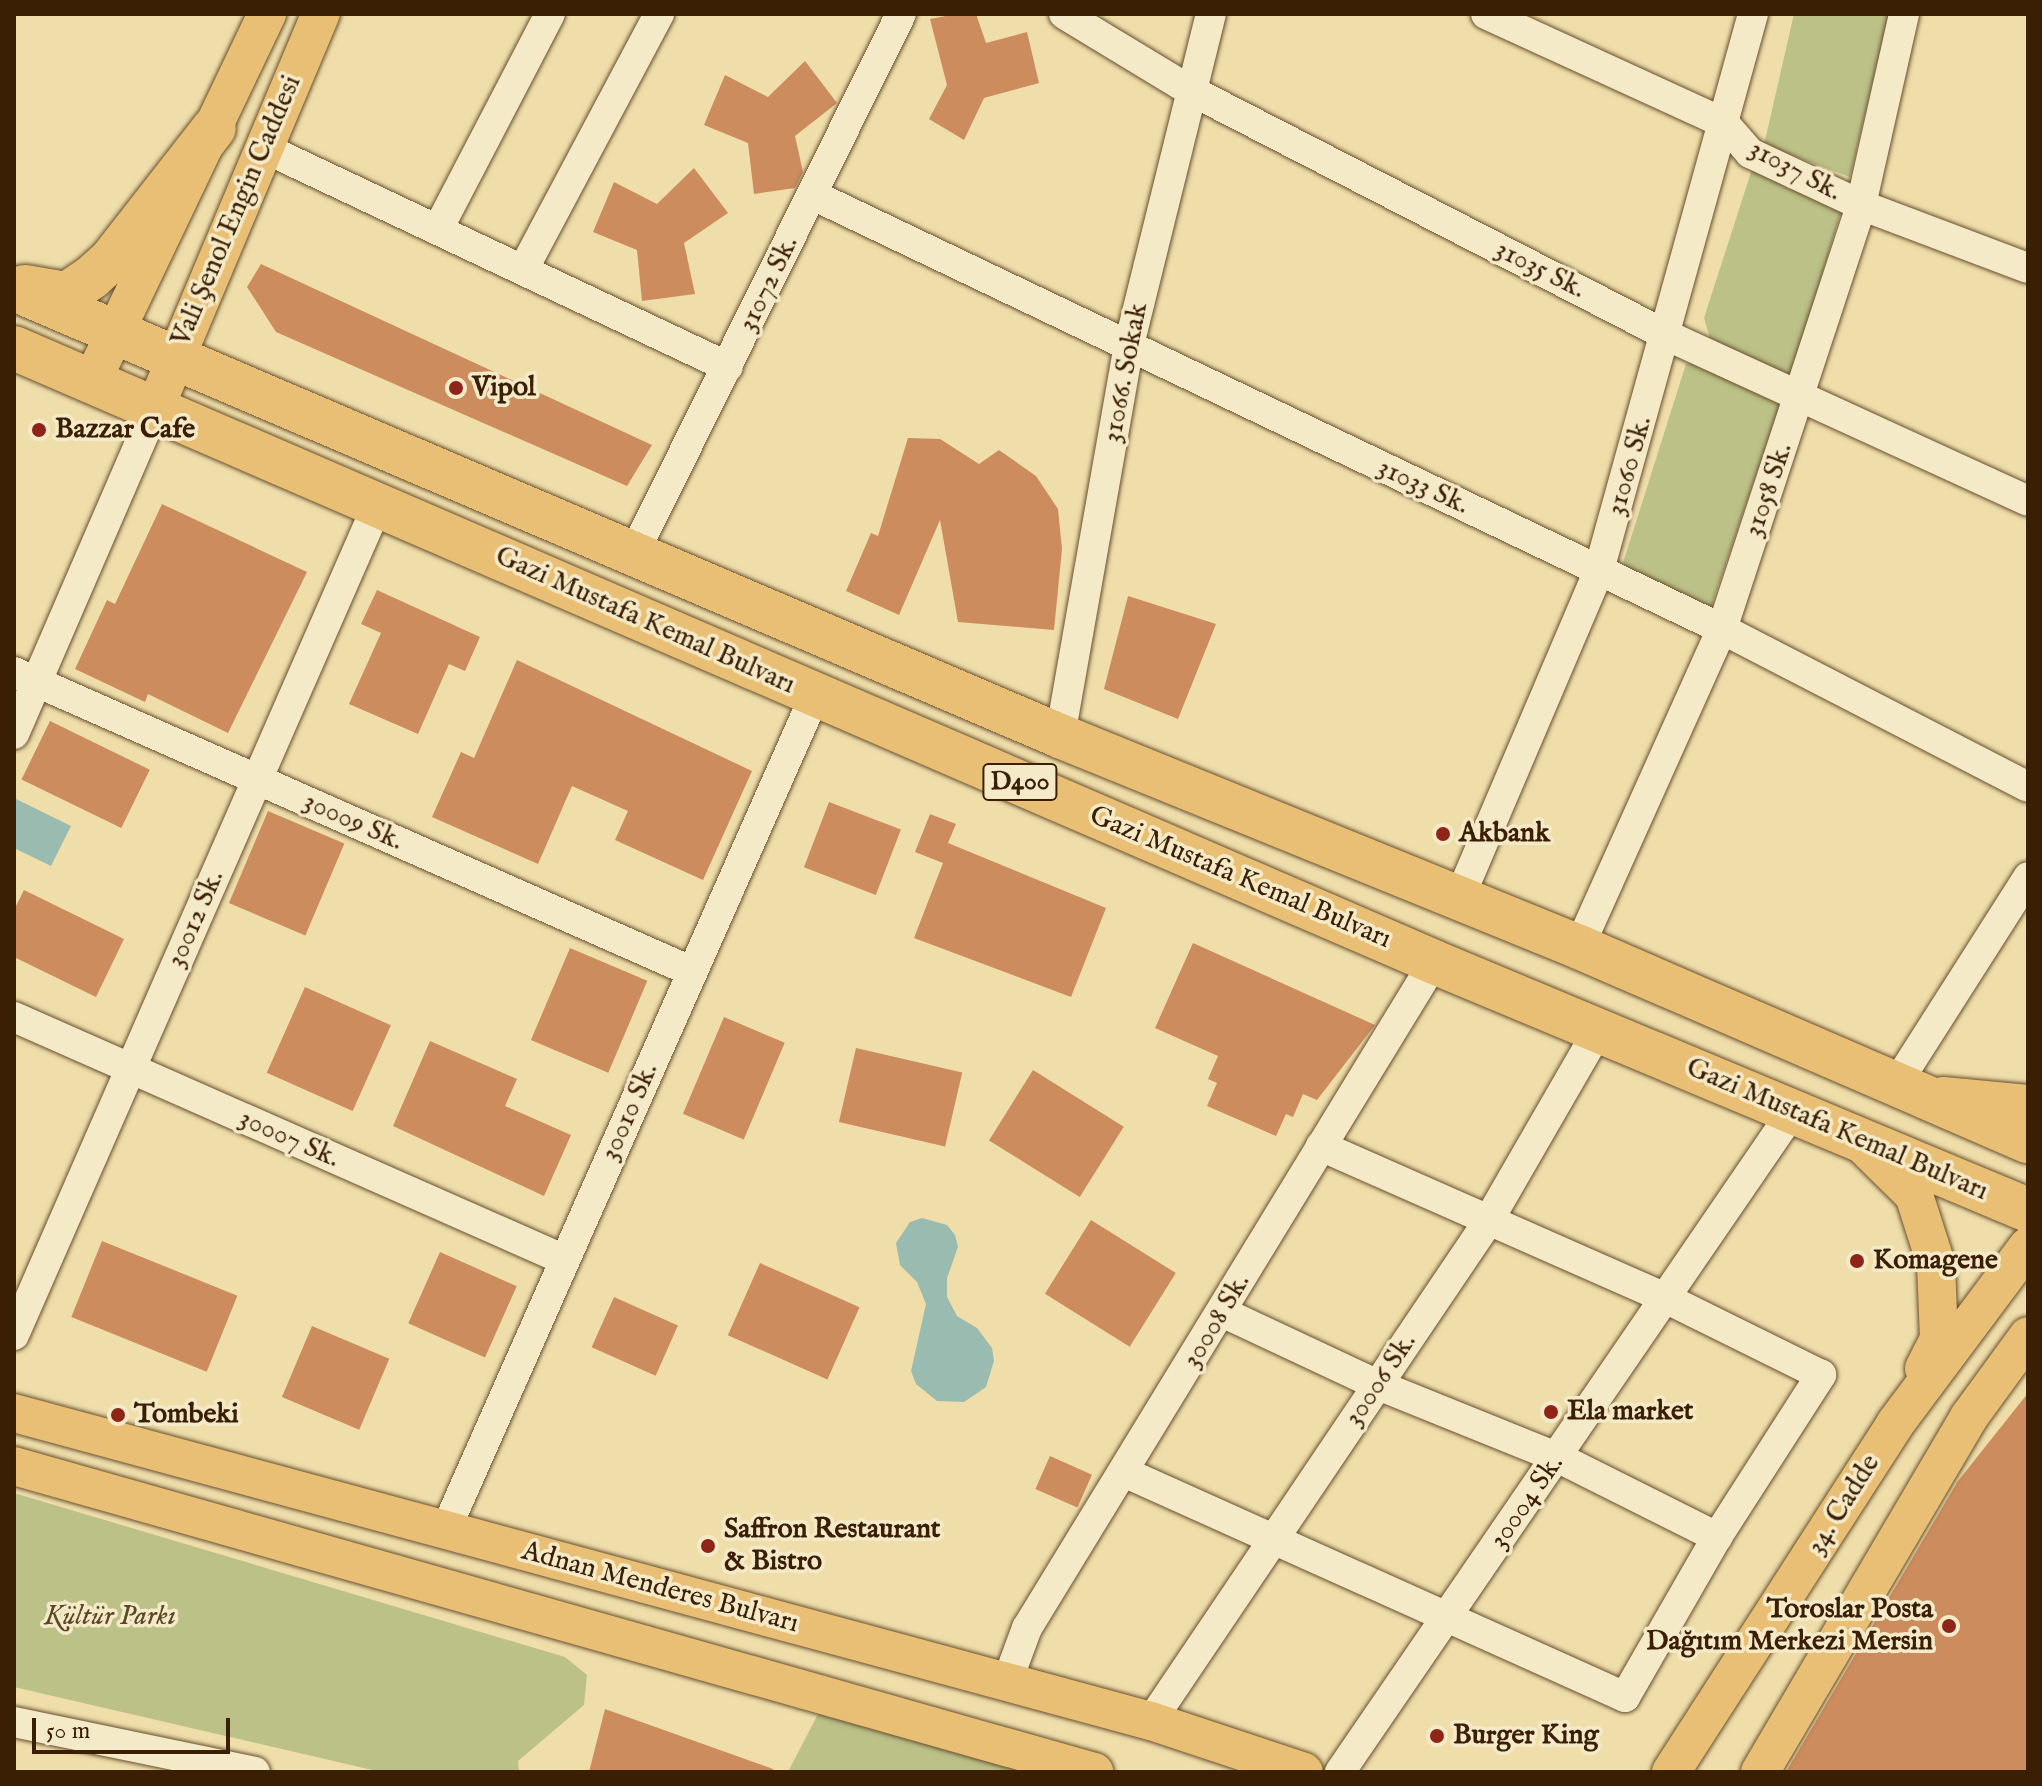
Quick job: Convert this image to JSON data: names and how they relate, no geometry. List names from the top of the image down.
{
  "streets": {
    "highway": ["Gazi Mustafa Kemal Bulvarı", "D400"],
    "main road": ["Vali Şenol Engin Caddesi", "34. Cadde", "Adnan Menderes Bulvarı"],
    "street": [
      "31037 Sk.",
      "31035 Sk.",
      "31072 Sk.",
      "31066. Sokak",
      "31060 Sk.",
      "31033 Sk.",
      "31058 Sk.",
      "30009 Sk.",
      "30012 Sk.",
      "30010 Sk.",
      "30007 Sk.",
      "30008 Sk.",
      "30006 Sk.",
      "30004 Sk."
    ]
  },
  "crossings": [
    ["31037 Sk.", "31060 Sk."],
    ["31037 Sk.", "31058 Sk."],
    ["Vali Şenol Engin Caddesi", "Gazi Mustafa Kemal Bulvarı"],
    ["31035 Sk.", "31066. Sokak"],
    ["31035 Sk.", "31060 Sk."],
    ["31035 Sk.", "31058 Sk."],
    ["31072 Sk.", "31033 Sk."],
    ["31072 Sk.", "Gazi Mustafa Kemal Bulvarı"],
    ["31066. Sokak", "31033 Sk."],
    ["31066. Sokak", "Gazi Mustafa Kemal Bulvarı"],
    ["31060 Sk.", "31033 Sk."],
    ["31060 Sk.", "Gazi Mustafa Kemal Bulvarı"],
    ["31033 Sk.", "31058 Sk."],
    ["31058 Sk.", "Gazi Mustafa Kemal Bulvarı"],
    ["Gazi Mustafa Kemal Bulvarı", "30012 Sk."],
    ["Gazi Mustafa Kemal Bulvarı", "30010 Sk."],
    ["Gazi Mustafa Kemal Bulvarı", "30008 Sk."],
    ["Gazi Mustafa Kemal Bulvarı", "30006 Sk."],
    ["Gazi Mustafa Kemal Bulvarı", "30004 Sk."],
    ["30009 Sk.", "30012 Sk."],
    ["30009 Sk.", "30010 Sk."],
    ["30012 Sk.", "30007 Sk."],
    ["30010 Sk.", "30007 Sk."],
    ["30010 Sk.", "Adnan Menderes Bulvarı"],
    ["30008 Sk.", "Adnan Menderes Bulvarı"],
    ["30006 Sk.", "Adnan Menderes Bulvarı"]
  ],
  "parks": ["Kültür Parkı"],
  "places": [
    "Vipol",
    "Bazzar Cafe",
    "Akbank",
    "Komagene",
    "Ela market",
    "Tombeki",
    "Saffron Restaurant & Bistro",
    "Toroslar Posta Dağıtım Merkezi Mersin",
    "Burger King"
  ],
  "scale_bar": "50 m"
}
